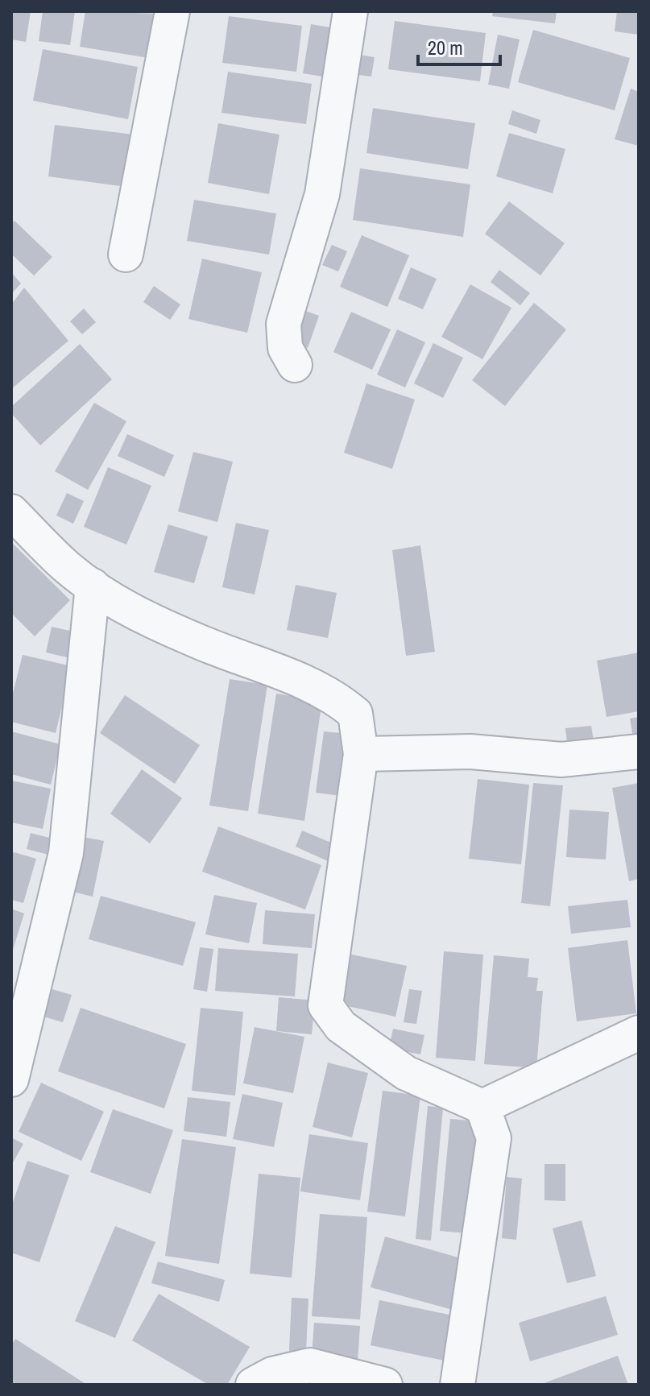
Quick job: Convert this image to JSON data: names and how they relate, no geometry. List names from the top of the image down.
{
  "scale_bar": "20 m"
}
